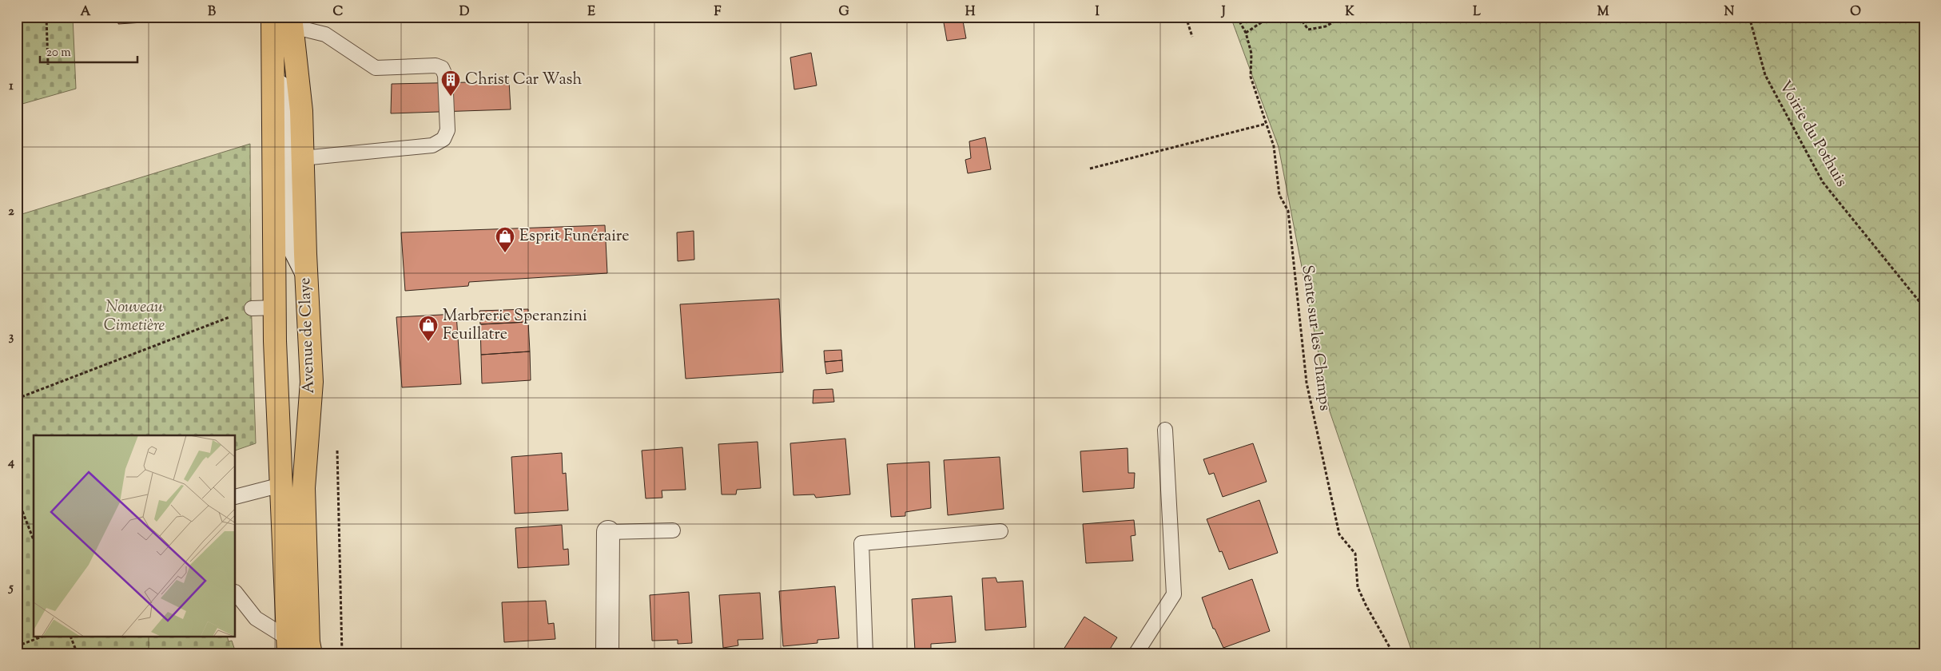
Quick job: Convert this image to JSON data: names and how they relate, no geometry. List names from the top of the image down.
{
  "streets": {
    "main road": ["Avenue de Claye"],
    "path": ["Voirie du Pothuis", "Sente sur les Champs"]
  },
  "parks": ["Nouveau Cimetière"],
  "places": {
    "building": ["Christ Car Wash"],
    "shop": ["Esprit Funéraire", "Marbrerie Speranzini Feuillatre"]
  },
  "scale_bar": "20 m",
  "grid": {
    "columns": [
      "A",
      "B",
      "C",
      "D",
      "E",
      "F",
      "G",
      "H",
      "I",
      "J",
      "K",
      "L",
      "M",
      "N",
      "O"
    ],
    "rows": [
      "1",
      "2",
      "3",
      "4",
      "5"
    ]
  }
}
